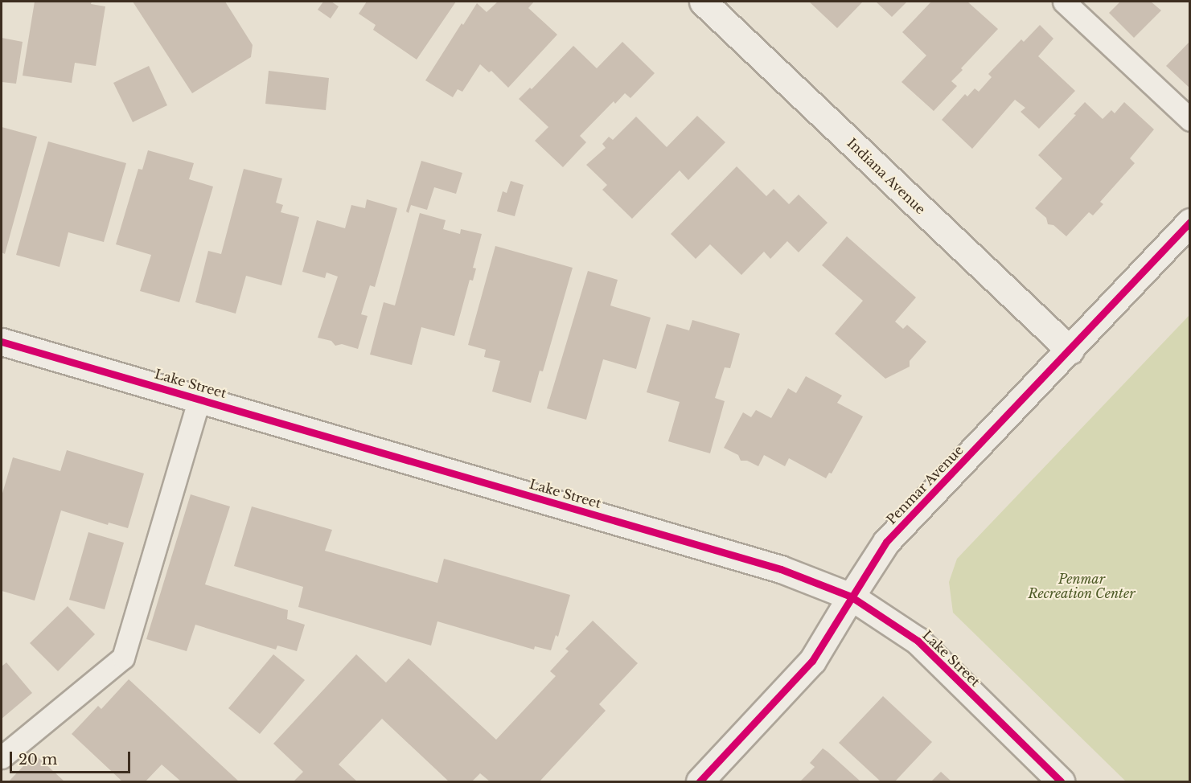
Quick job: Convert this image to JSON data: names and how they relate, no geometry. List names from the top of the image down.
{
  "streets": {
    "street": ["Indiana Avenue", "Lake Street", "Penmar Avenue"]
  },
  "crossings": [
    ["Indiana Avenue", "Penmar Avenue"],
    ["Lake Street", "Penmar Avenue"]
  ],
  "parks": ["Penmar Recreation Center"],
  "scale_bar": "20 m"
}
